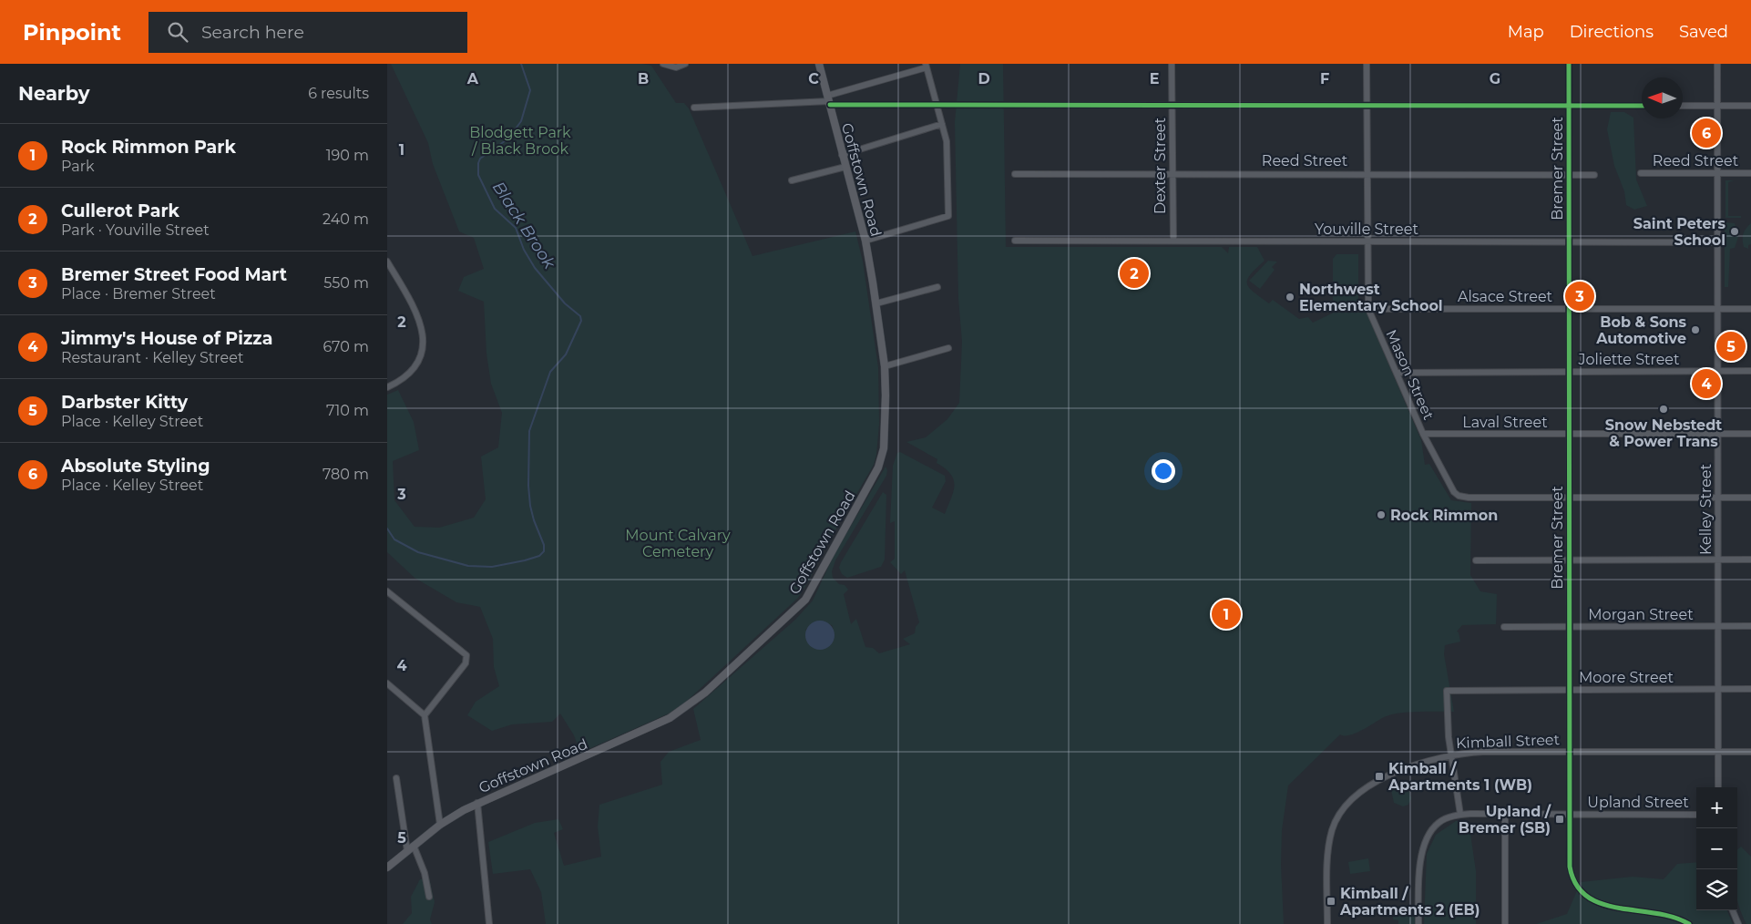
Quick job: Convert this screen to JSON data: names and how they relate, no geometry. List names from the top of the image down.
{
  "streets": {
    "main road": ["Goffstown Road"],
    "street": [
      "Reed Street",
      "Dexter Street",
      "Bremer Street",
      "Youville Street",
      "Alsace Street",
      "Joliette Street",
      "Mason Street",
      "Laval Street",
      "Kelley Street",
      "Morgan Street",
      "Moore Street",
      "Kimball Street",
      "Upland Street"
    ]
  },
  "crossings": [
    ["Reed Street", "Dexter Street"],
    ["Reed Street", "Bremer Street"],
    ["Reed Street", "Mason Street"],
    ["Reed Street", "Kelley Street"],
    ["Dexter Street", "Youville Street"],
    ["Bremer Street", "Youville Street"],
    ["Bremer Street", "Alsace Street"],
    ["Bremer Street", "Joliette Street"],
    ["Bremer Street", "Mason Street"],
    ["Bremer Street", "Laval Street"],
    ["Bremer Street", "Morgan Street"],
    ["Bremer Street", "Moore Street"],
    ["Bremer Street", "Kimball Street"],
    ["Bremer Street", "Upland Street"],
    ["Youville Street", "Mason Street"],
    ["Youville Street", "Kelley Street"],
    ["Alsace Street", "Mason Street"],
    ["Alsace Street", "Kelley Street"],
    ["Joliette Street", "Mason Street"],
    ["Joliette Street", "Kelley Street"],
    ["Mason Street", "Laval Street"],
    ["Laval Street", "Kelley Street"],
    ["Kelley Street", "Morgan Street"],
    ["Kelley Street", "Moore Street"],
    ["Kelley Street", "Kimball Street"],
    ["Moore Street", "Kimball Street"]
  ],
  "water": ["Black Brook"],
  "parks": ["Blodgett Park / Black Brook", "Mount Calvary Cemetery"],
  "places": {
    "other": [
      "Saint Peters School",
      "Northwest Elementary School",
      "Bob & Sons Automotive",
      "Snow Nebstedt & Power Trans",
      "Rock Rimmon"
    ],
    "transit": ["Kimball / Apartments 1 (WB)", "Upland / Bremer (SB)", "Kimball / Apartments 2 (EB)"]
  },
  "north": "left",
  "page": {
    "header": "Pinpoint",
    "search": "Search here",
    "nav": ["Map", "Directions", "Saved"],
    "heading": ["Nearby", "6 results"],
    "pins": [
      "6",
      "2",
      "3",
      "5",
      "4",
      "1"
    ],
    "list": [
      {
        "mark": "1",
        "name": "Rock Rimmon Park",
        "note": "Park",
        "value": "190 m"
      },
      {
        "mark": "2",
        "name": "Cullerot Park",
        "note": "Park · Youville Street",
        "value": "240 m"
      },
      {
        "mark": "3",
        "name": "Bremer Street Food Mart",
        "note": "Place · Bremer Street",
        "value": "550 m"
      },
      {
        "mark": "4",
        "name": "Jimmy's House of Pizza",
        "note": "Restaurant · Kelley Street",
        "value": "670 m"
      },
      {
        "mark": "5",
        "name": "Darbster Kitty",
        "note": "Place · Kelley Street",
        "value": "710 m"
      },
      {
        "mark": "6",
        "name": "Absolute Styling",
        "note": "Place · Kelley Street",
        "value": "780 m"
      }
    ],
    "map_buttons": ["+", "−"]
  },
  "grid": {
    "columns": [
      "A",
      "B",
      "C",
      "D",
      "E",
      "F",
      "G"
    ],
    "rows": [
      "1",
      "2",
      "3",
      "4",
      "5"
    ]
  }
}
